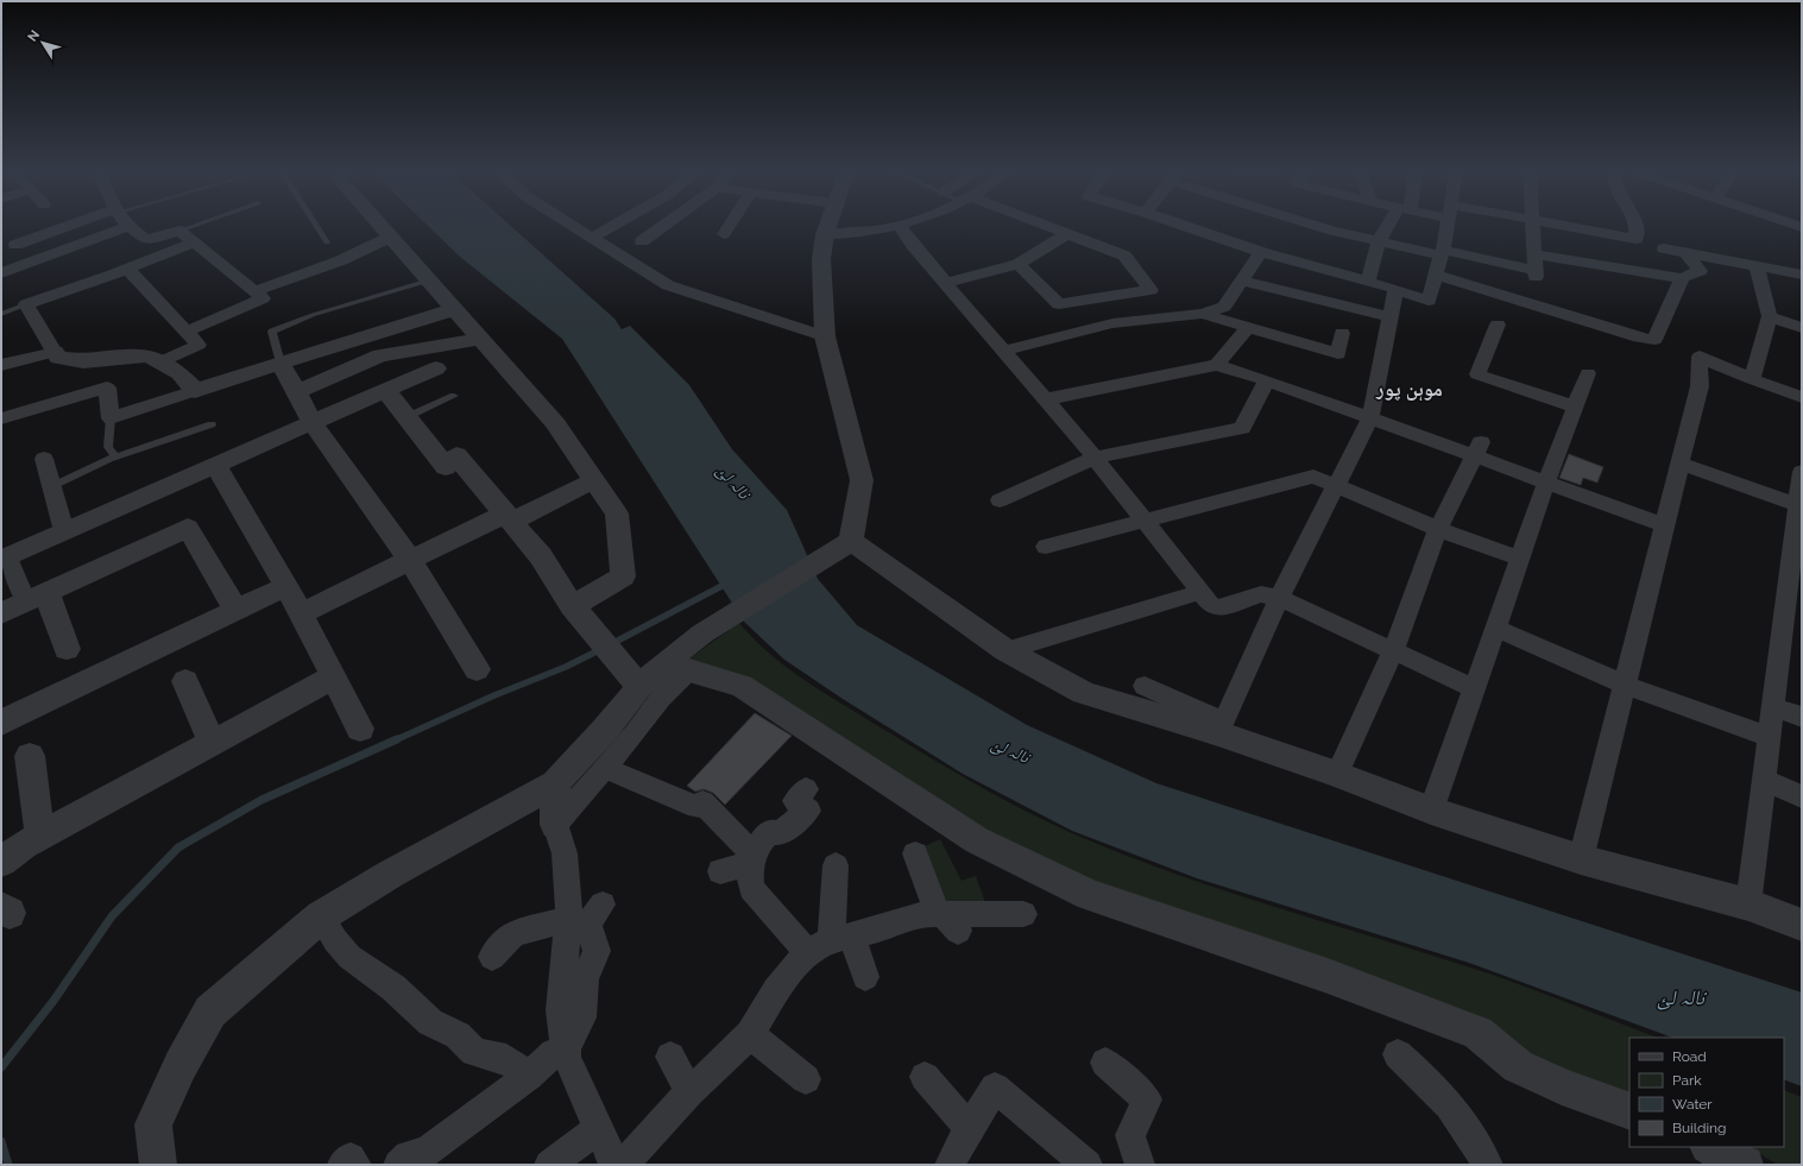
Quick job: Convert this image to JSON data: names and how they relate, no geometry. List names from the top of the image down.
{
  "districts": ["موہن پور"],
  "water": ["نالہ لئ"],
  "legend": [
    "Road",
    "Park",
    "Water",
    "Building"
  ],
  "north": "top left"
}
